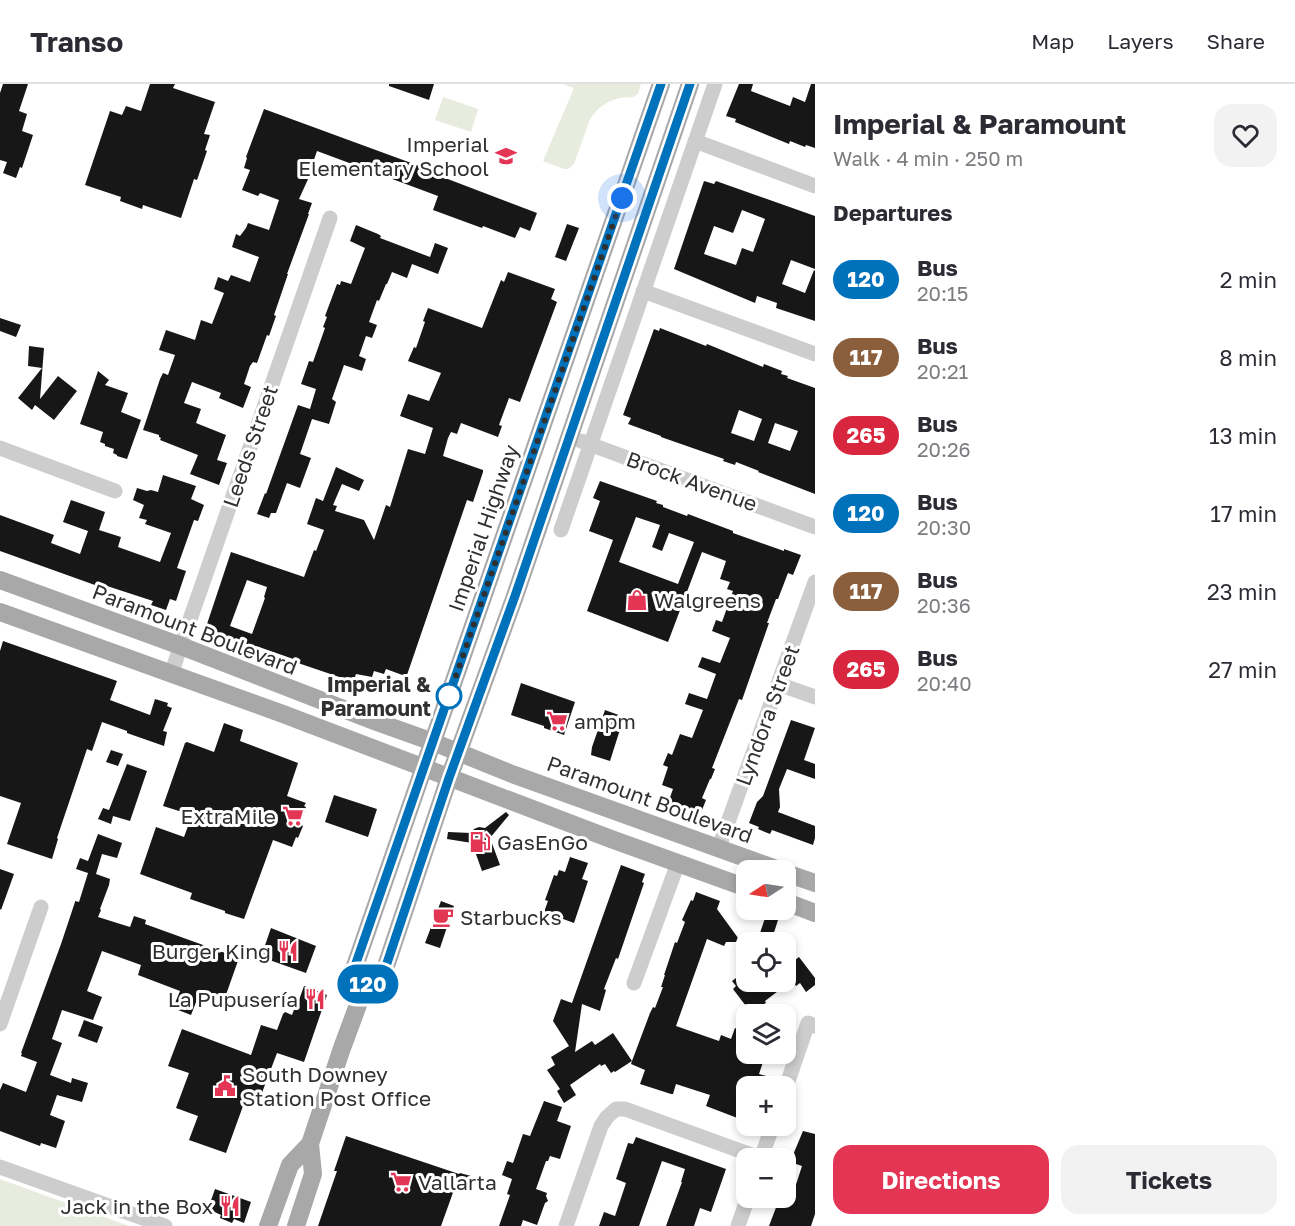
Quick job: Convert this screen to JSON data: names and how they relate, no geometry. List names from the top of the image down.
{
  "streets": {
    "main road": ["Imperial Highway", "Paramount Boulevard"],
    "street": ["Leeds Street", "Brock Avenue", "Lyndora Street"]
  },
  "crossings": [
    ["Leeds Street", "Paramount Boulevard"],
    ["Imperial Highway", "Paramount Boulevard"],
    ["Paramount Boulevard", "Lyndora Street"]
  ],
  "places": {
    "school or university": ["Imperial Elementary School"],
    "shop": ["Walgreens"],
    "other": ["Imperial & Paramount"],
    "supermarket": ["ampm", "ExtraMile", "Vallarta"],
    "fuel station": ["GasEnGo"],
    "cafe": ["Starbucks"],
    "restaurant": ["Burger King", "La Pupusería", "Jack in the Box"],
    "public building": ["South Downey Station Post Office"]
  },
  "lines": ["bus line 120"],
  "north": "left",
  "page": {
    "header": "Transo",
    "nav": ["Map", "Layers", "Share"],
    "on_map": "120",
    "heading": [
      ["Imperial & Paramount", "Walk · 4 min · 250 m"],
      "Departures"
    ],
    "list": [
      {
        "mark": "120",
        "name": "Bus",
        "note": "20:15",
        "value": "2 min"
      },
      {
        "mark": "117",
        "name": "Bus",
        "note": "20:21",
        "value": "8 min"
      },
      {
        "mark": "265",
        "name": "Bus",
        "note": "20:26",
        "value": "13 min"
      },
      {
        "mark": "120",
        "name": "Bus",
        "note": "20:30",
        "value": "17 min"
      },
      {
        "mark": "117",
        "name": "Bus",
        "note": "20:36",
        "value": "23 min"
      },
      {
        "mark": "265",
        "name": "Bus",
        "note": "20:40",
        "value": "27 min"
      }
    ],
    "map_buttons": ["+", "−"],
    "buttons": ["Directions", "Tickets"]
  }
}
